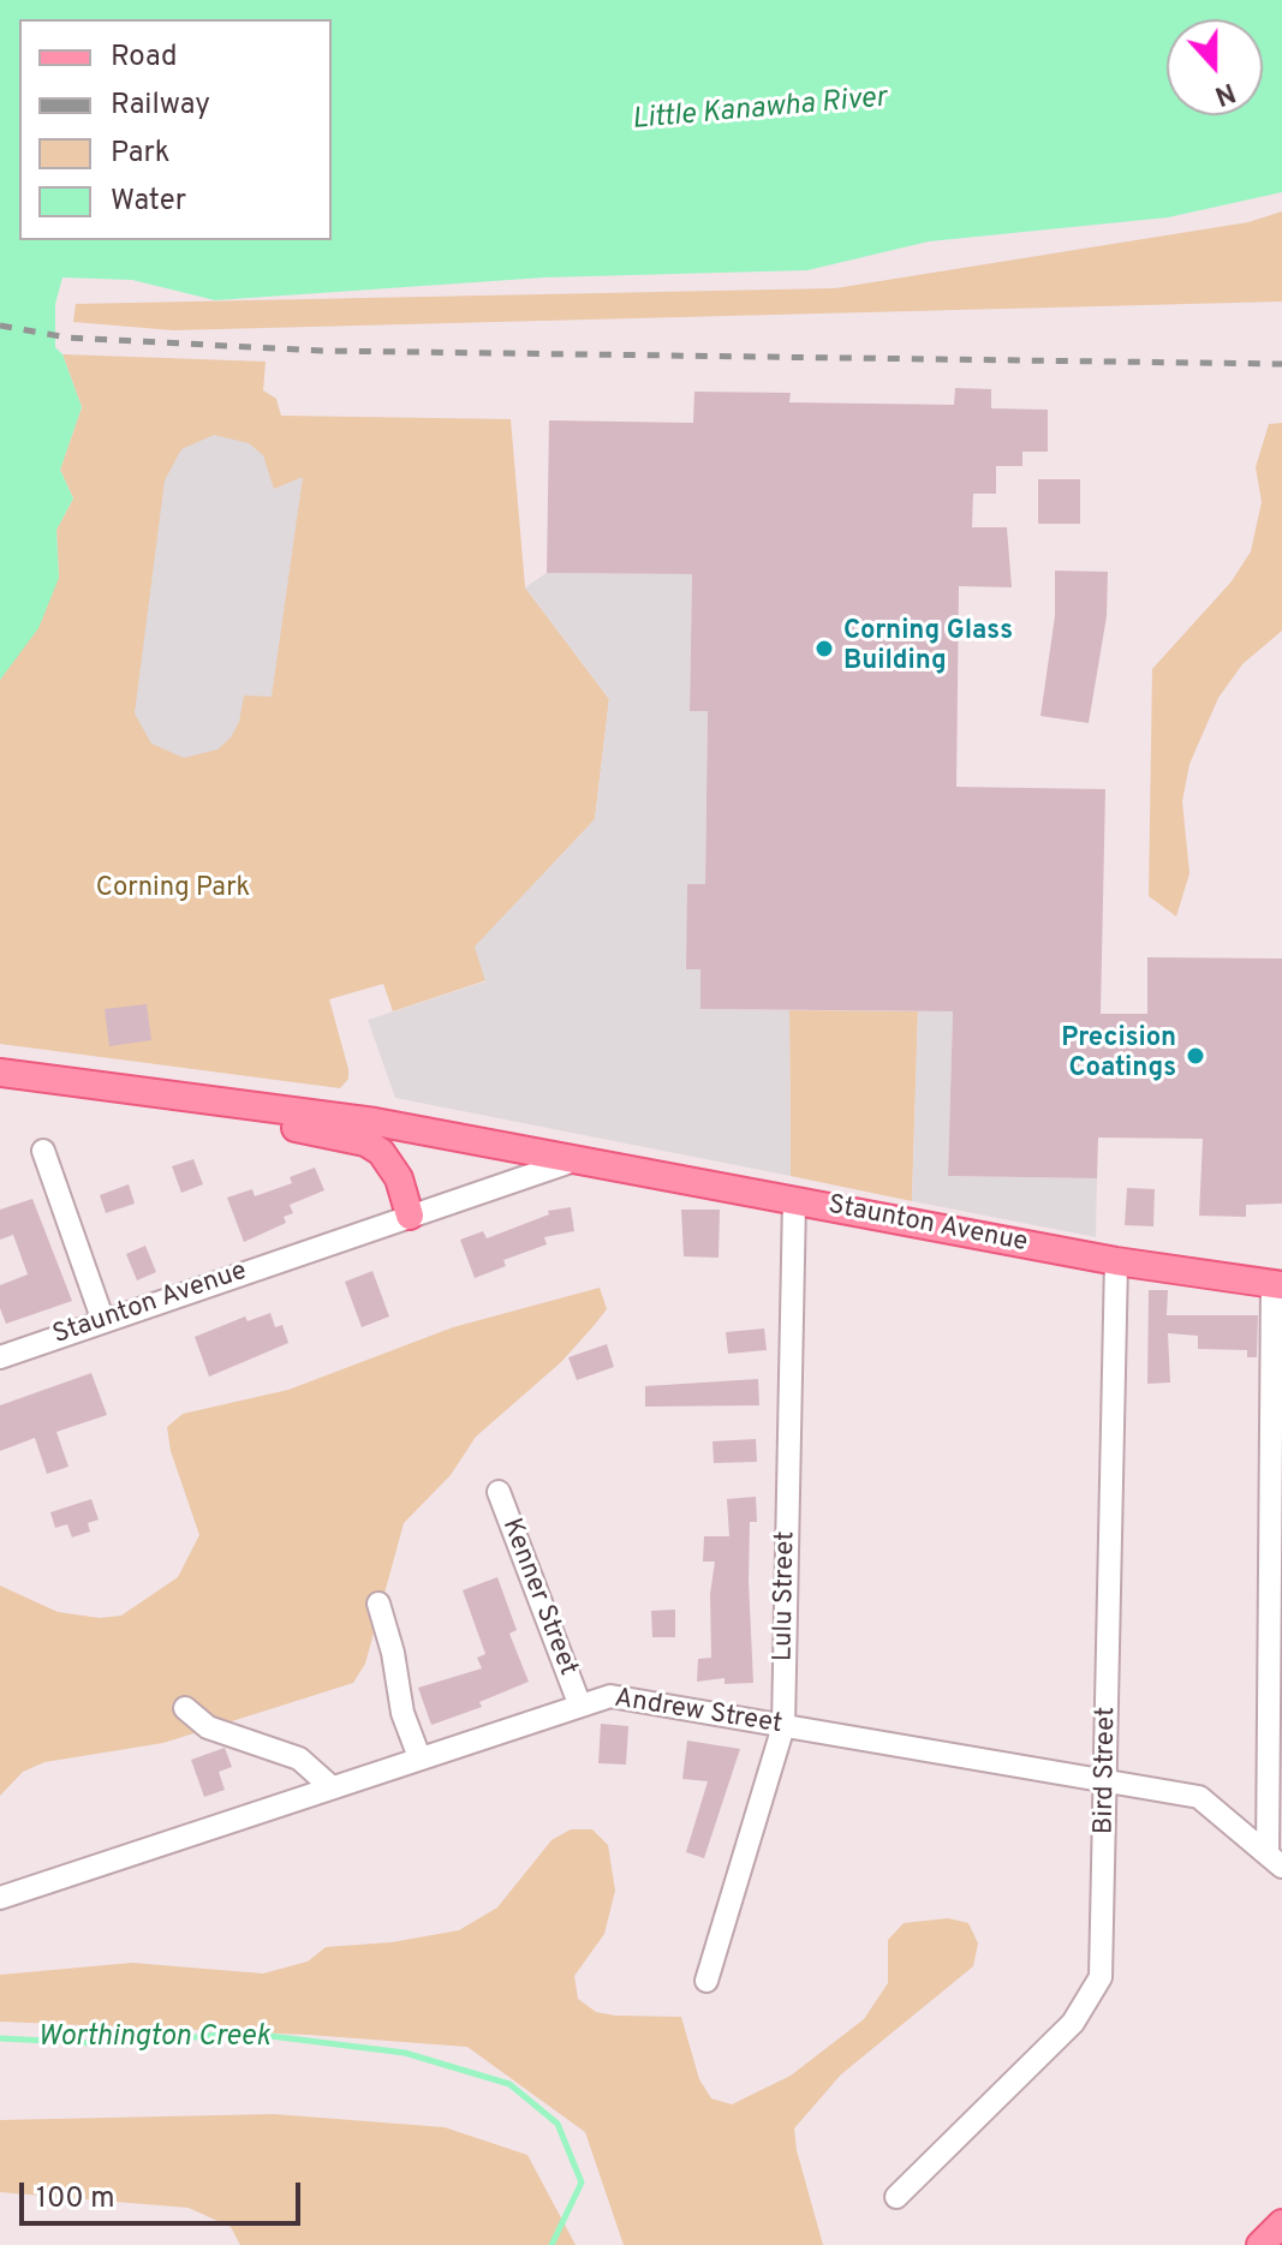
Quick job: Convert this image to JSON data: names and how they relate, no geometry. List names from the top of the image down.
{
  "streets": {
    "main road": ["Staunton Avenue"],
    "street": [
      "Lulu Street",
      "Kenner Street",
      "Andrew Street",
      "Bird Street"
    ]
  },
  "crossings": [
    ["Staunton Avenue", "Lulu Street"],
    ["Staunton Avenue", "Bird Street"],
    ["Lulu Street", "Andrew Street"],
    ["Kenner Street", "Andrew Street"],
    ["Andrew Street", "Bird Street"]
  ],
  "water": ["Little Kanawha River", "Worthington Creek"],
  "parks": ["Corning Park"],
  "places": ["Corning Glass Building", "Precision Coatings"],
  "legend": [
    "Road",
    "Railway",
    "Park",
    "Water"
  ],
  "scale_bar": "100 m",
  "north": "bottom"
}
